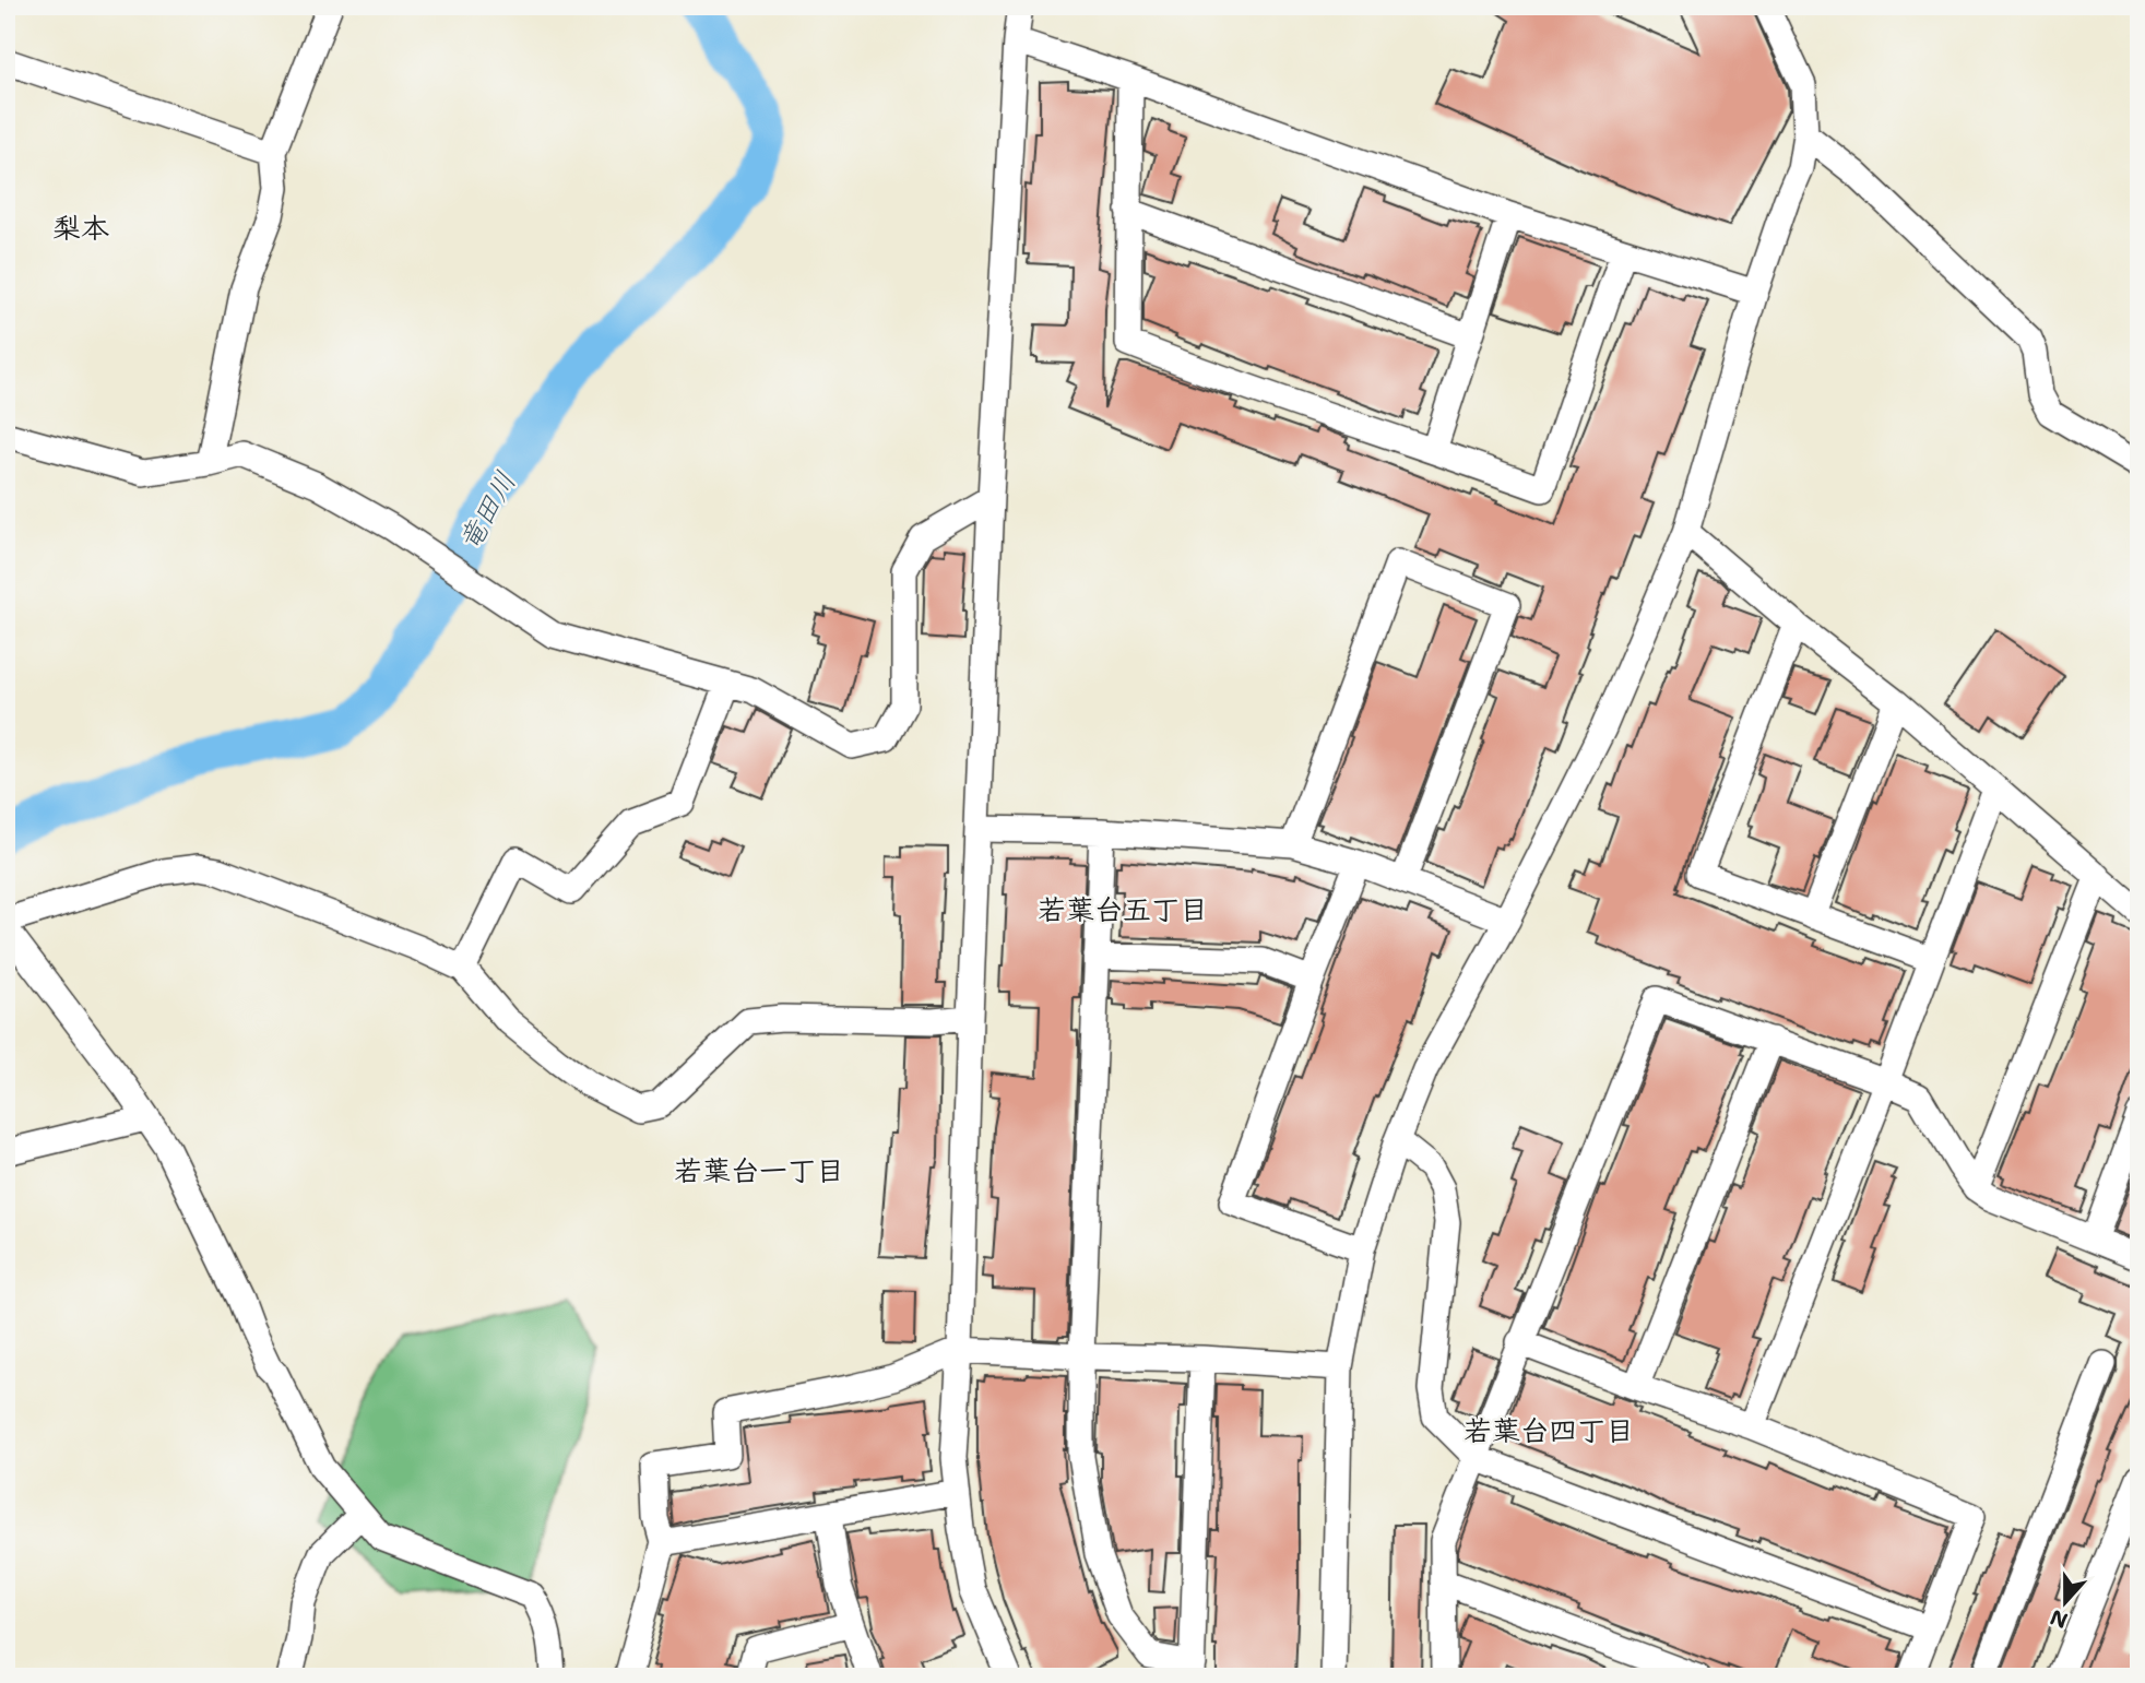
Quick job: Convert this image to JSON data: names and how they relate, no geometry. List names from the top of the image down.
{
  "districts": [
    "梨本",
    "若葉台五丁目",
    "若葉台一丁目",
    "若葉台四丁目"
  ],
  "water": ["竜田川"],
  "north": "bottom"
}
